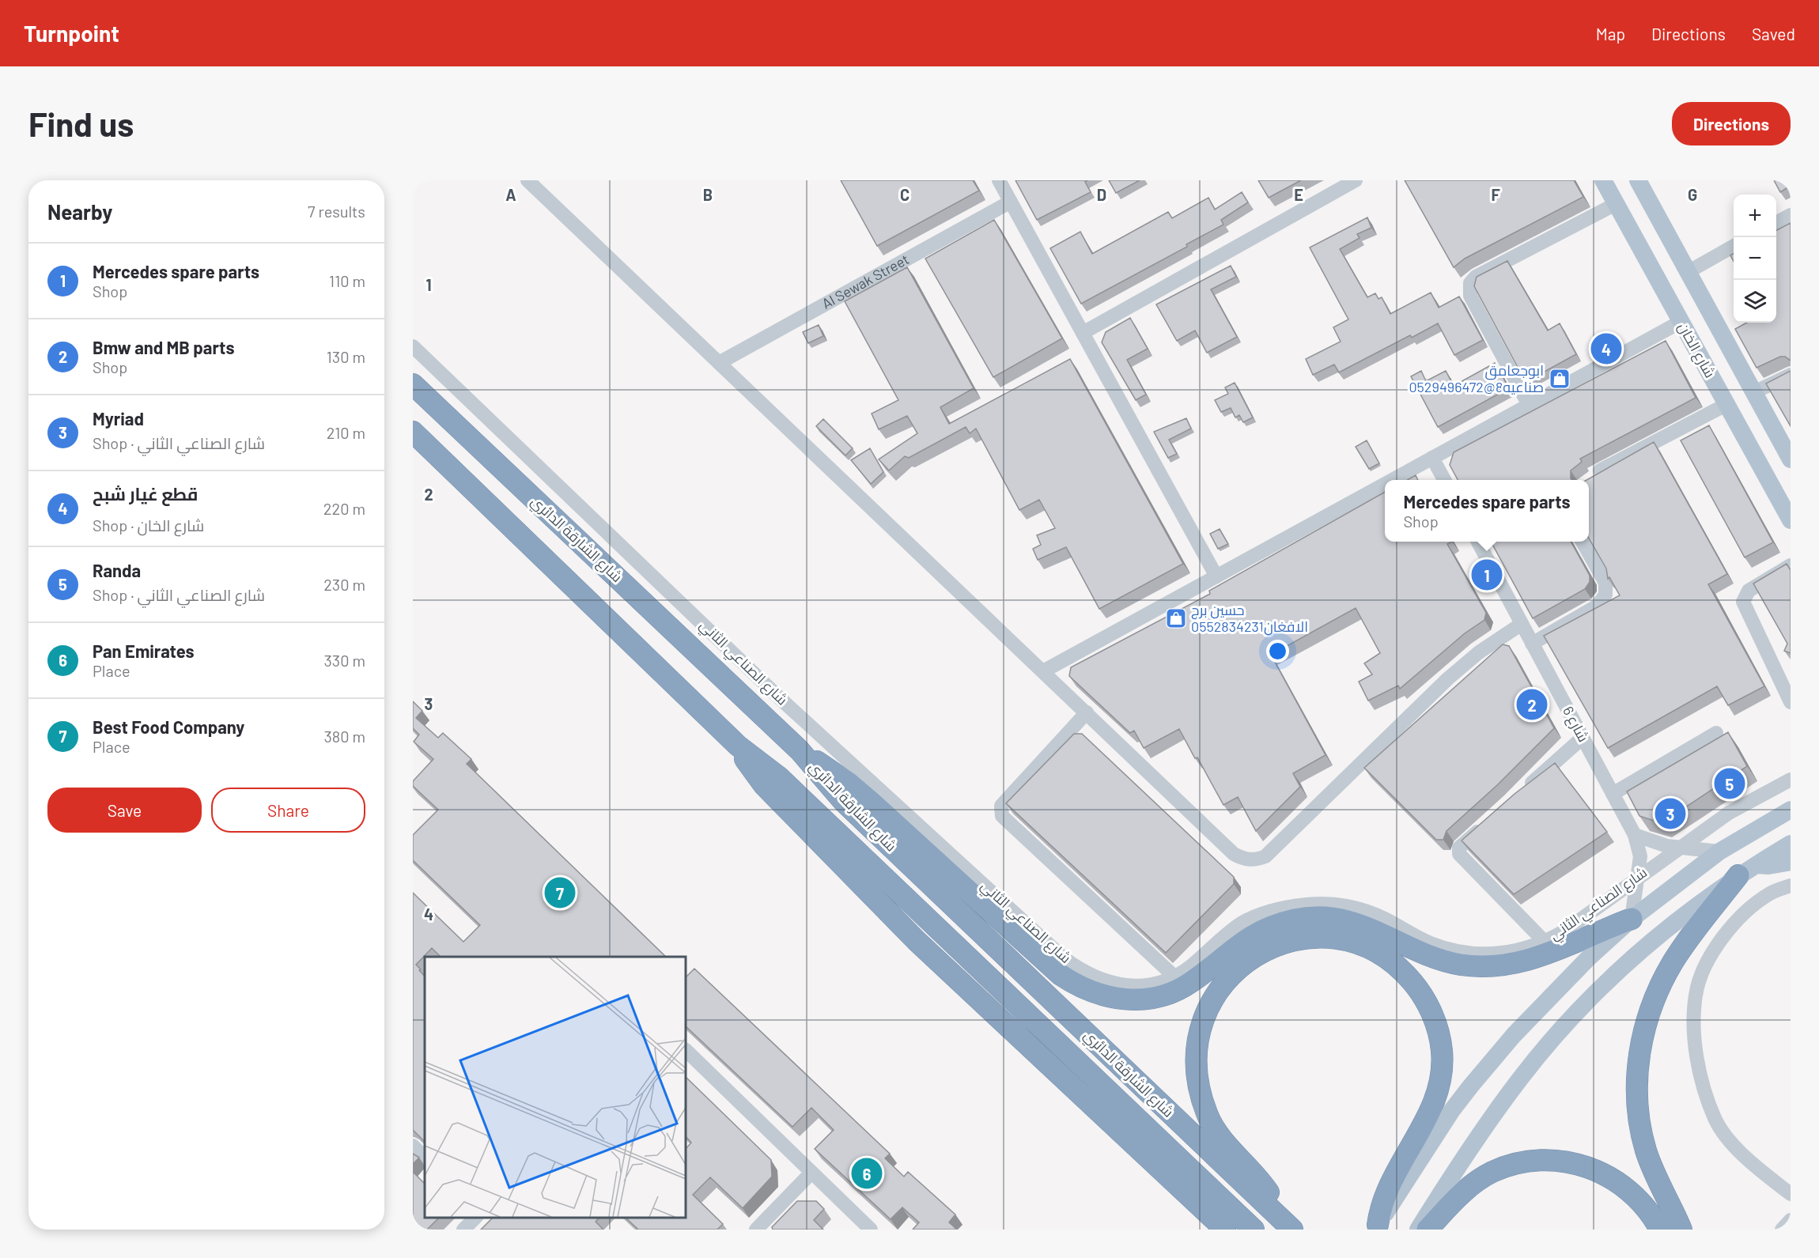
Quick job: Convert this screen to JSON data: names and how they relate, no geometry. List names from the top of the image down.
{
  "streets": {
    "highway": ["شارع الشارقة الدائري"],
    "main road": ["شارع الخان", "شارع الصناعي الثاني"],
    "street": ["Al Sewak Street", "شارع 6"]
  },
  "crossings": [
    ["شارع الصناعي الثاني", "شارع 6"]
  ],
  "places": {
    "shop": ["ابوجعامق صناعيه8@0529496472", "حسين برج الافغان0552834231"]
  },
  "page": {
    "header": "Turnpoint",
    "nav": ["Map", "Directions", "Saved"],
    "buttons": [
      "Directions",
      ["Save", "Share"]
    ],
    "title": "Find us",
    "heading": ["Nearby", "7 results"],
    "map_buttons": ["+", "−"],
    "list": [
      {
        "mark": "1",
        "name": "Mercedes spare parts",
        "note": "Shop",
        "value": "110 m"
      },
      {
        "mark": "2",
        "name": "Bmw and MB parts",
        "note": "Shop",
        "value": "130 m"
      },
      {
        "mark": "3",
        "name": "Myriad",
        "note": "Shop · شارع الصناعي الثاني",
        "value": "210 m"
      },
      {
        "mark": "4",
        "name": "قطع غيار شبح",
        "note": "Shop · شارع الخان",
        "value": "220 m"
      },
      {
        "mark": "5",
        "name": "Randa",
        "note": "Shop · شارع الصناعي الثاني",
        "value": "230 m"
      },
      {
        "mark": "6",
        "name": "Pan Emirates",
        "note": "Place",
        "value": "330 m"
      },
      {
        "mark": "7",
        "name": "Best Food Company",
        "note": "Place",
        "value": "380 m"
      }
    ],
    "pins": [
      "4",
      "1",
      "2",
      "5",
      "3",
      "7",
      "6"
    ],
    "popup": ["Mercedes spare parts", "Shop"]
  },
  "grid": {
    "columns": [
      "A",
      "B",
      "C",
      "D",
      "E",
      "F",
      "G"
    ],
    "rows": [
      "1",
      "2",
      "3",
      "4"
    ]
  }
}
